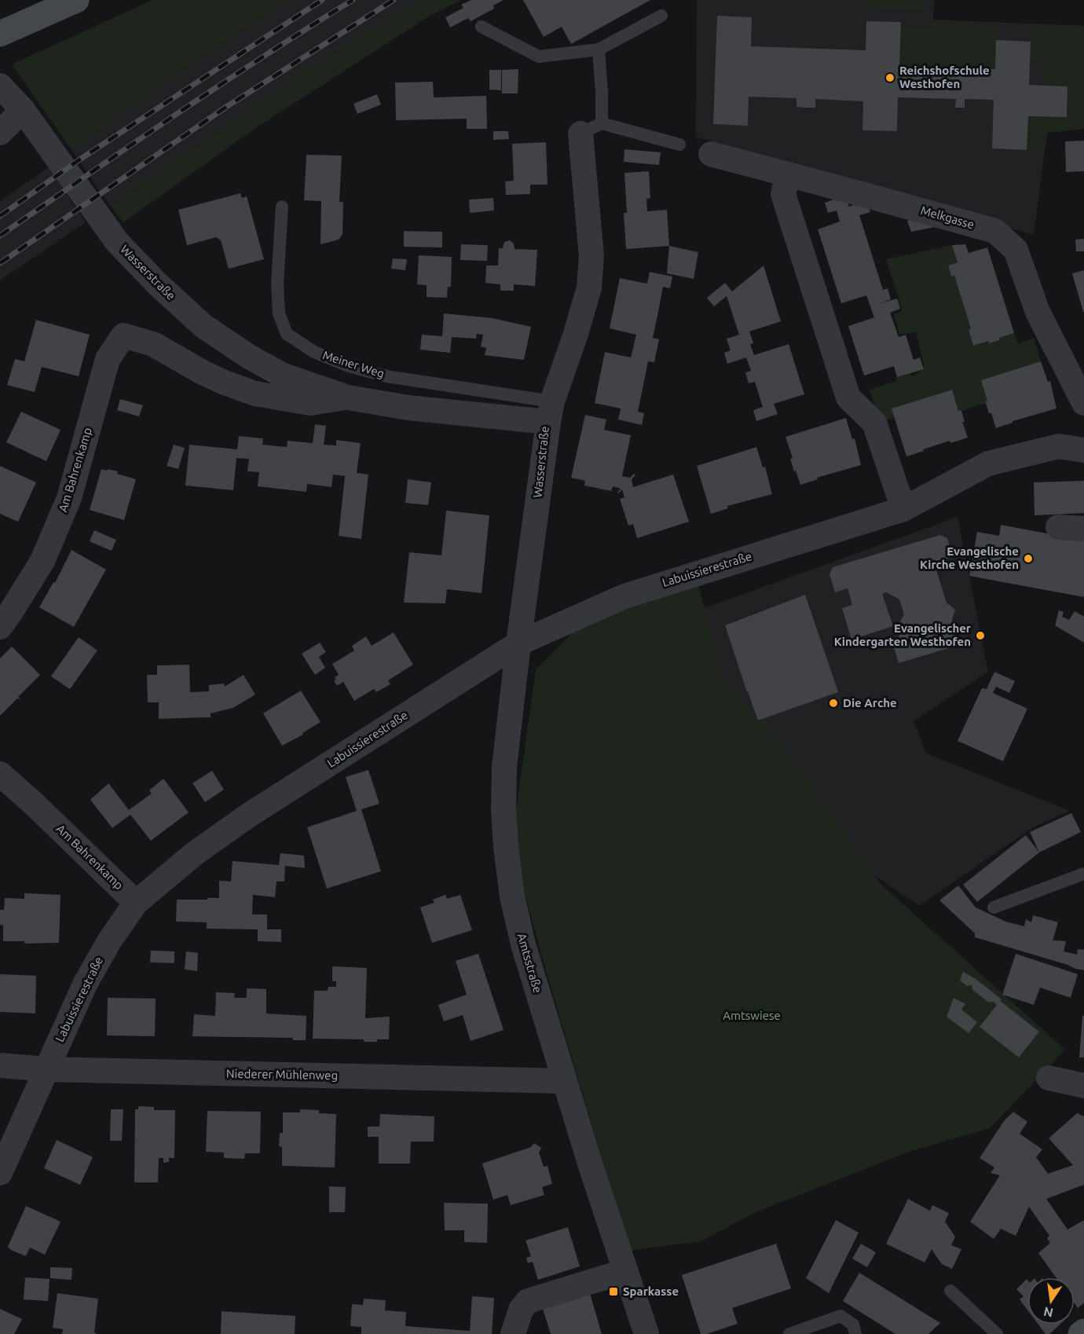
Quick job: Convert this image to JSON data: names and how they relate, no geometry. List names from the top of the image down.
{
  "streets": {
    "street": [
      "Melkgasse",
      "Wasserstraße",
      "Am Bahrenkamp",
      "Labuissierestraße",
      "Amtsstraße",
      "Niederer Mühlenweg"
    ],
    "lane": ["Meiner Weg"]
  },
  "crossings": [
    ["Wasserstraße", "Meiner Weg"],
    ["Wasserstraße", "Am Bahrenkamp"],
    ["Wasserstraße", "Labuissierestraße"],
    ["Wasserstraße", "Amtsstraße"],
    ["Am Bahrenkamp", "Labuissierestraße"],
    ["Labuissierestraße", "Amtsstraße"],
    ["Labuissierestraße", "Niederer Mühlenweg"],
    ["Amtsstraße", "Niederer Mühlenweg"]
  ],
  "parks": ["Amtswiese"],
  "places": {
    "other": [
      "Reichshofschule Westhofen",
      "Evangelische Kirche Westhofen",
      "Evangelischer Kindergarten Westhofen",
      "Die Arche"
    ],
    "transit": ["Sparkasse"]
  },
  "north": "bottom"
}
